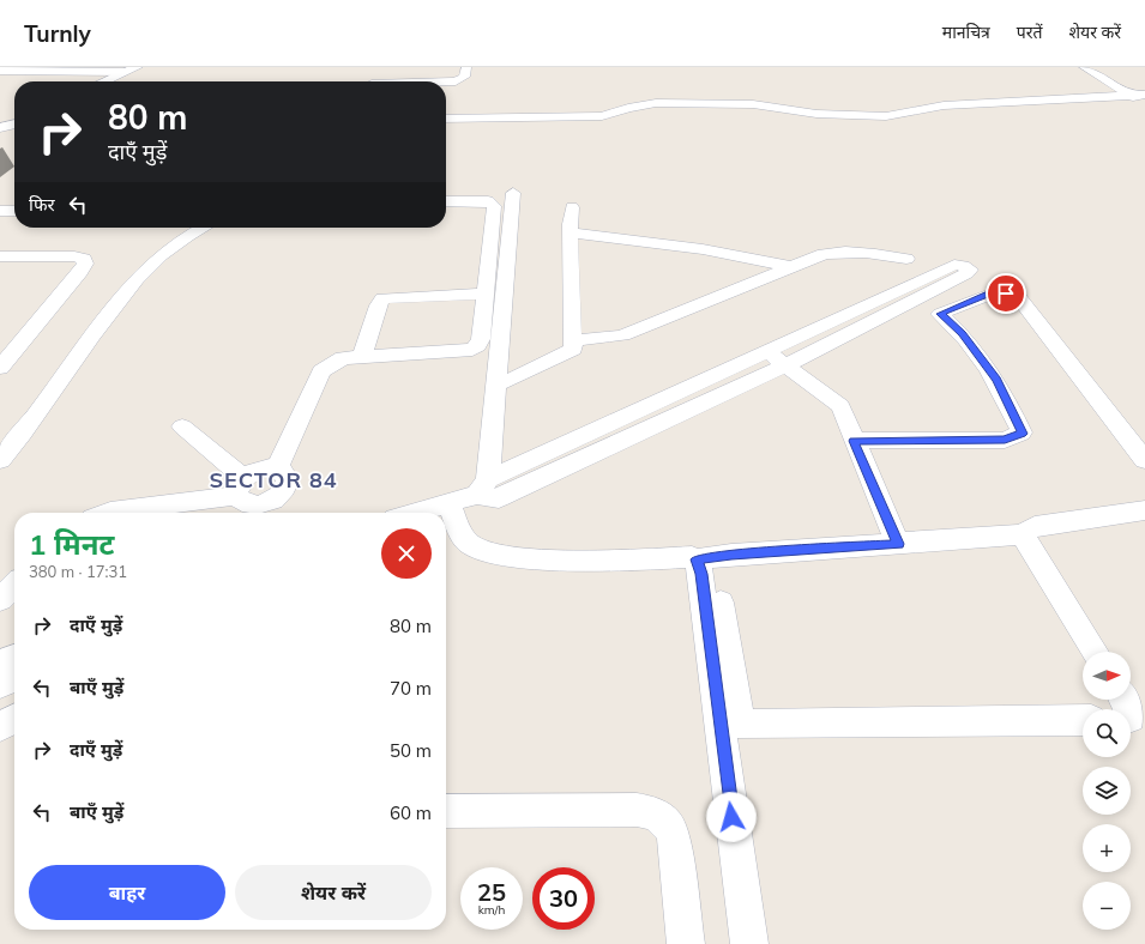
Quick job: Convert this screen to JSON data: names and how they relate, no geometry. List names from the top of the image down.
{
  "districts": ["SECTOR 84"],
  "north": "right",
  "page": {
    "header": "Turnly",
    "nav": ["मानचित्र", "परतें", "शेयर करें"],
    "turn": ["80 m", "दाएँ मुड़ें"],
    "then": "फिर",
    "heading": ["1 मिनट", "380 m · 17:31"],
    "list": [
      {
        "name": "दाएँ मुड़ें",
        "value": "80 m"
      },
      {
        "name": "बाएँ मुड़ें",
        "value": "70 m"
      },
      {
        "name": "दाएँ मुड़ें",
        "value": "50 m"
      },
      {
        "name": "बाएँ मुड़ें",
        "value": "60 m"
      }
    ],
    "map_buttons": ["+", "−"],
    "buttons": ["बाहर", "शेयर करें"],
    "speed": "25 km/h",
    "limit": "30"
  }
}
